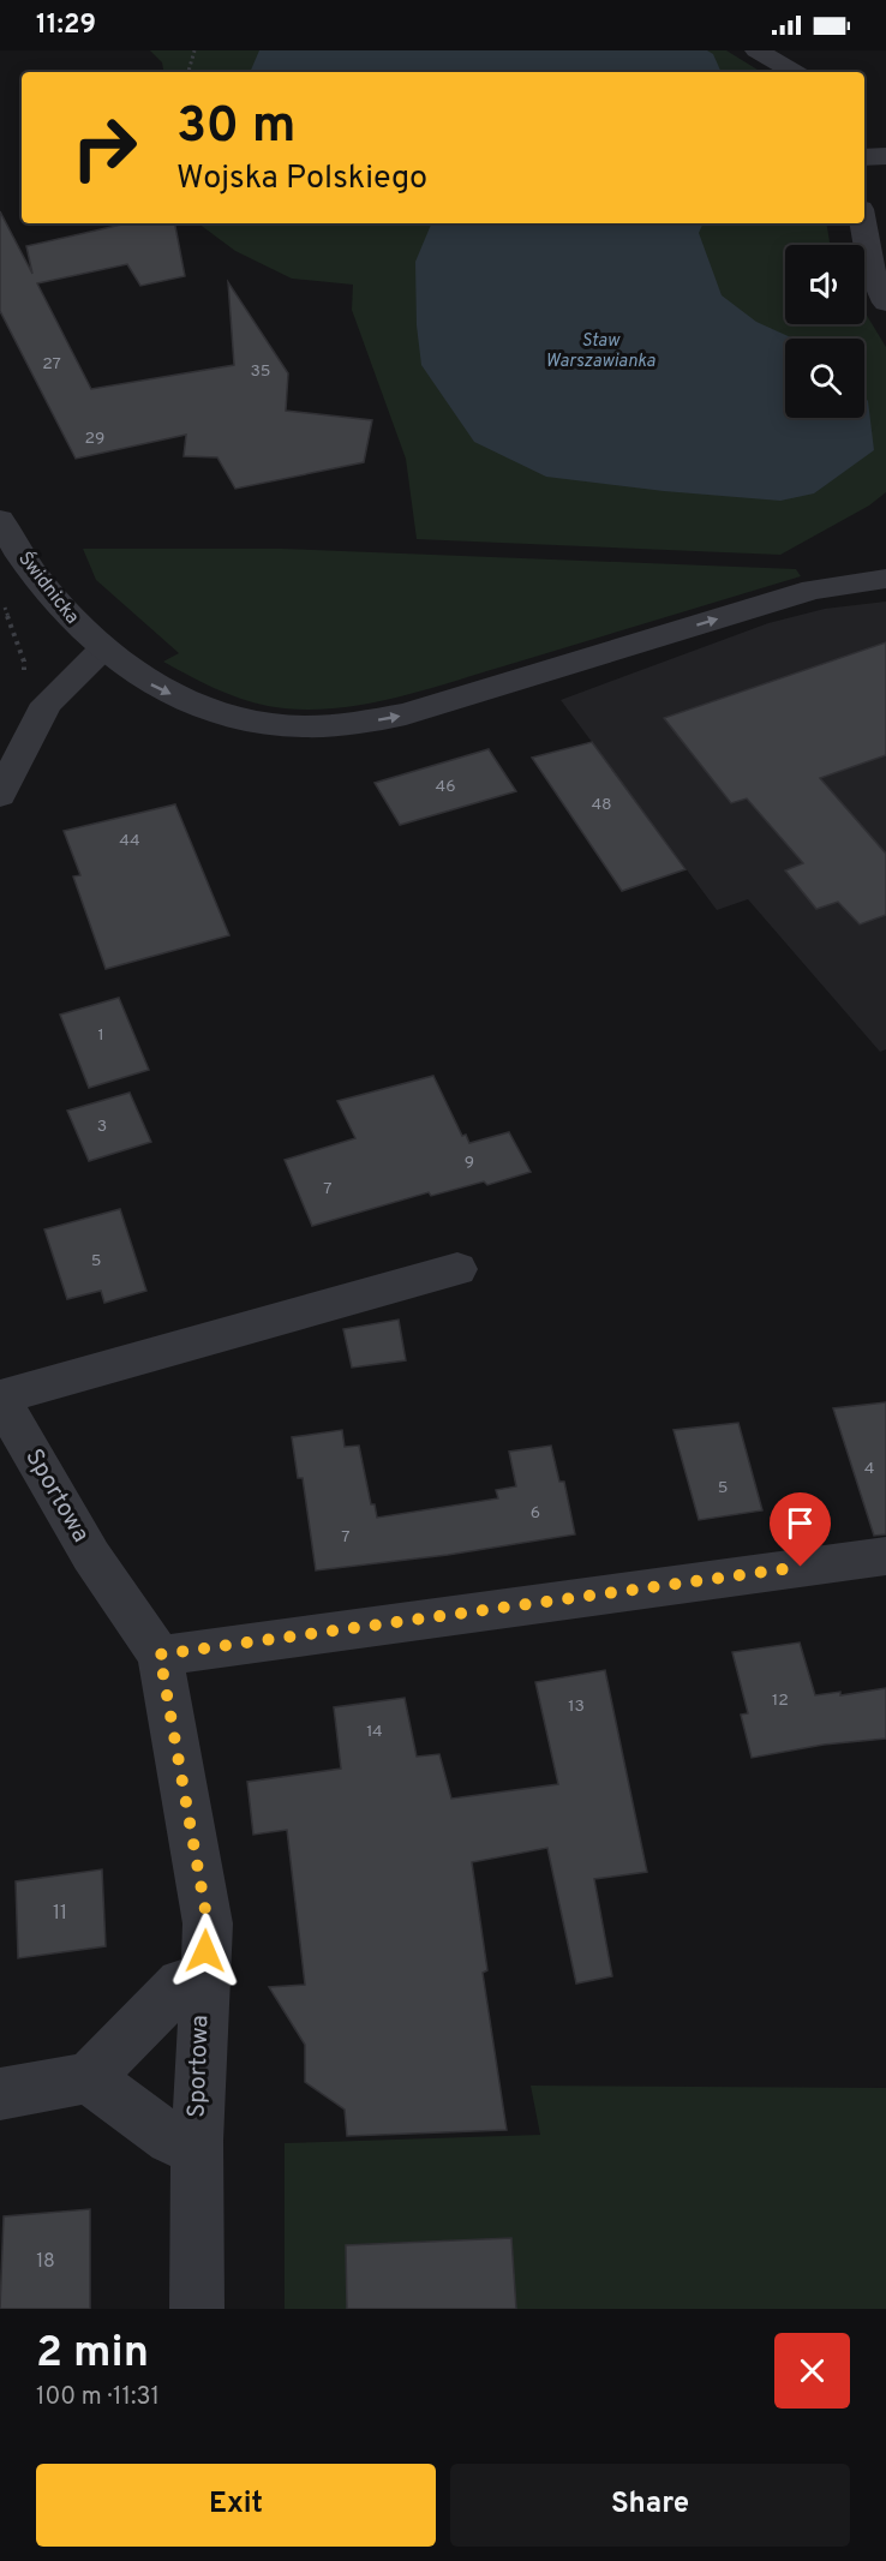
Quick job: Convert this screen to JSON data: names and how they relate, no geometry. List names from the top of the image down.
{
  "streets": {
    "street": ["Świdnicka", "Sportowa"]
  },
  "one_way": ["Świdnicka"],
  "water": ["Staw Warszawianka"],
  "house_numbers": [
    "27",
    "35",
    "29",
    "46",
    "48",
    "44",
    "1",
    "3",
    "9",
    "7",
    "5",
    "4",
    "5",
    "6",
    "7",
    "12",
    "13",
    "14",
    "11",
    "18"
  ],
  "page": {
    "status": "11:29",
    "turn": ["30 m", "Wojska Polskiego"],
    "heading": ["2 min", "100 m · 11:31"],
    "buttons": ["Exit", "Share"]
  }
}
